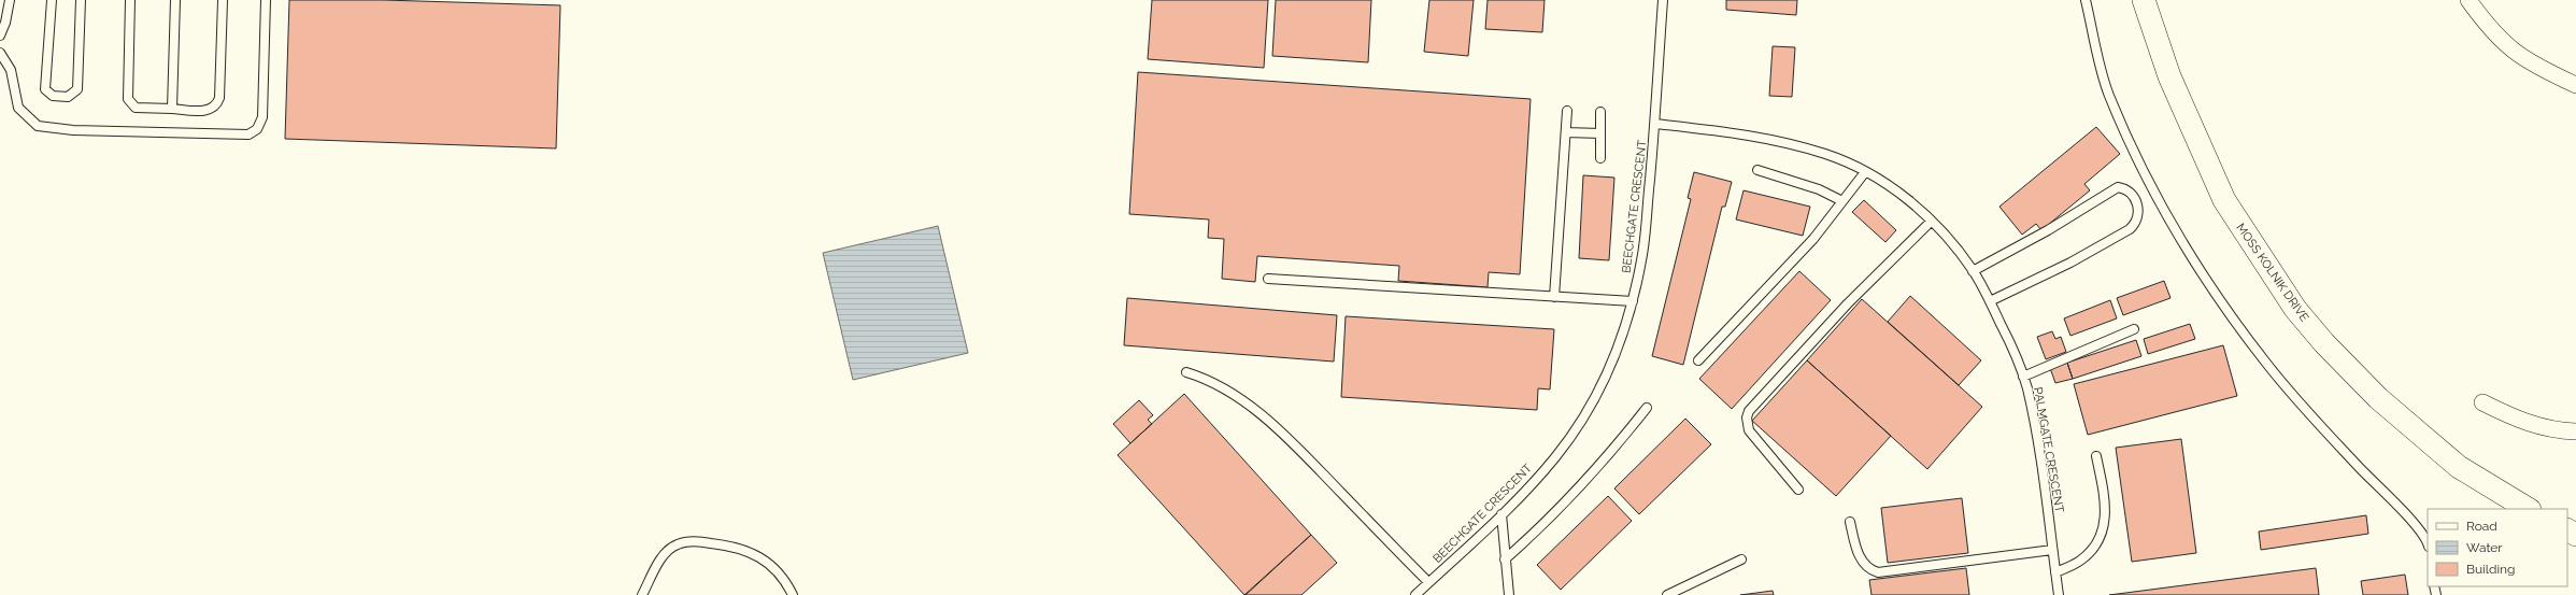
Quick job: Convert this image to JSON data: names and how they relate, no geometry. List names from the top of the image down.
{
  "streets": {
    "main road": ["MOSS KOLNIK DRIVE"],
    "lane": ["BEECHGATE CRESCENT", "PALMGATE CRESCENT"]
  },
  "crossings": [
    ["BEECHGATE CRESCENT", "PALMGATE CRESCENT"]
  ],
  "legend": ["Road", "Water", "Building"]
}
